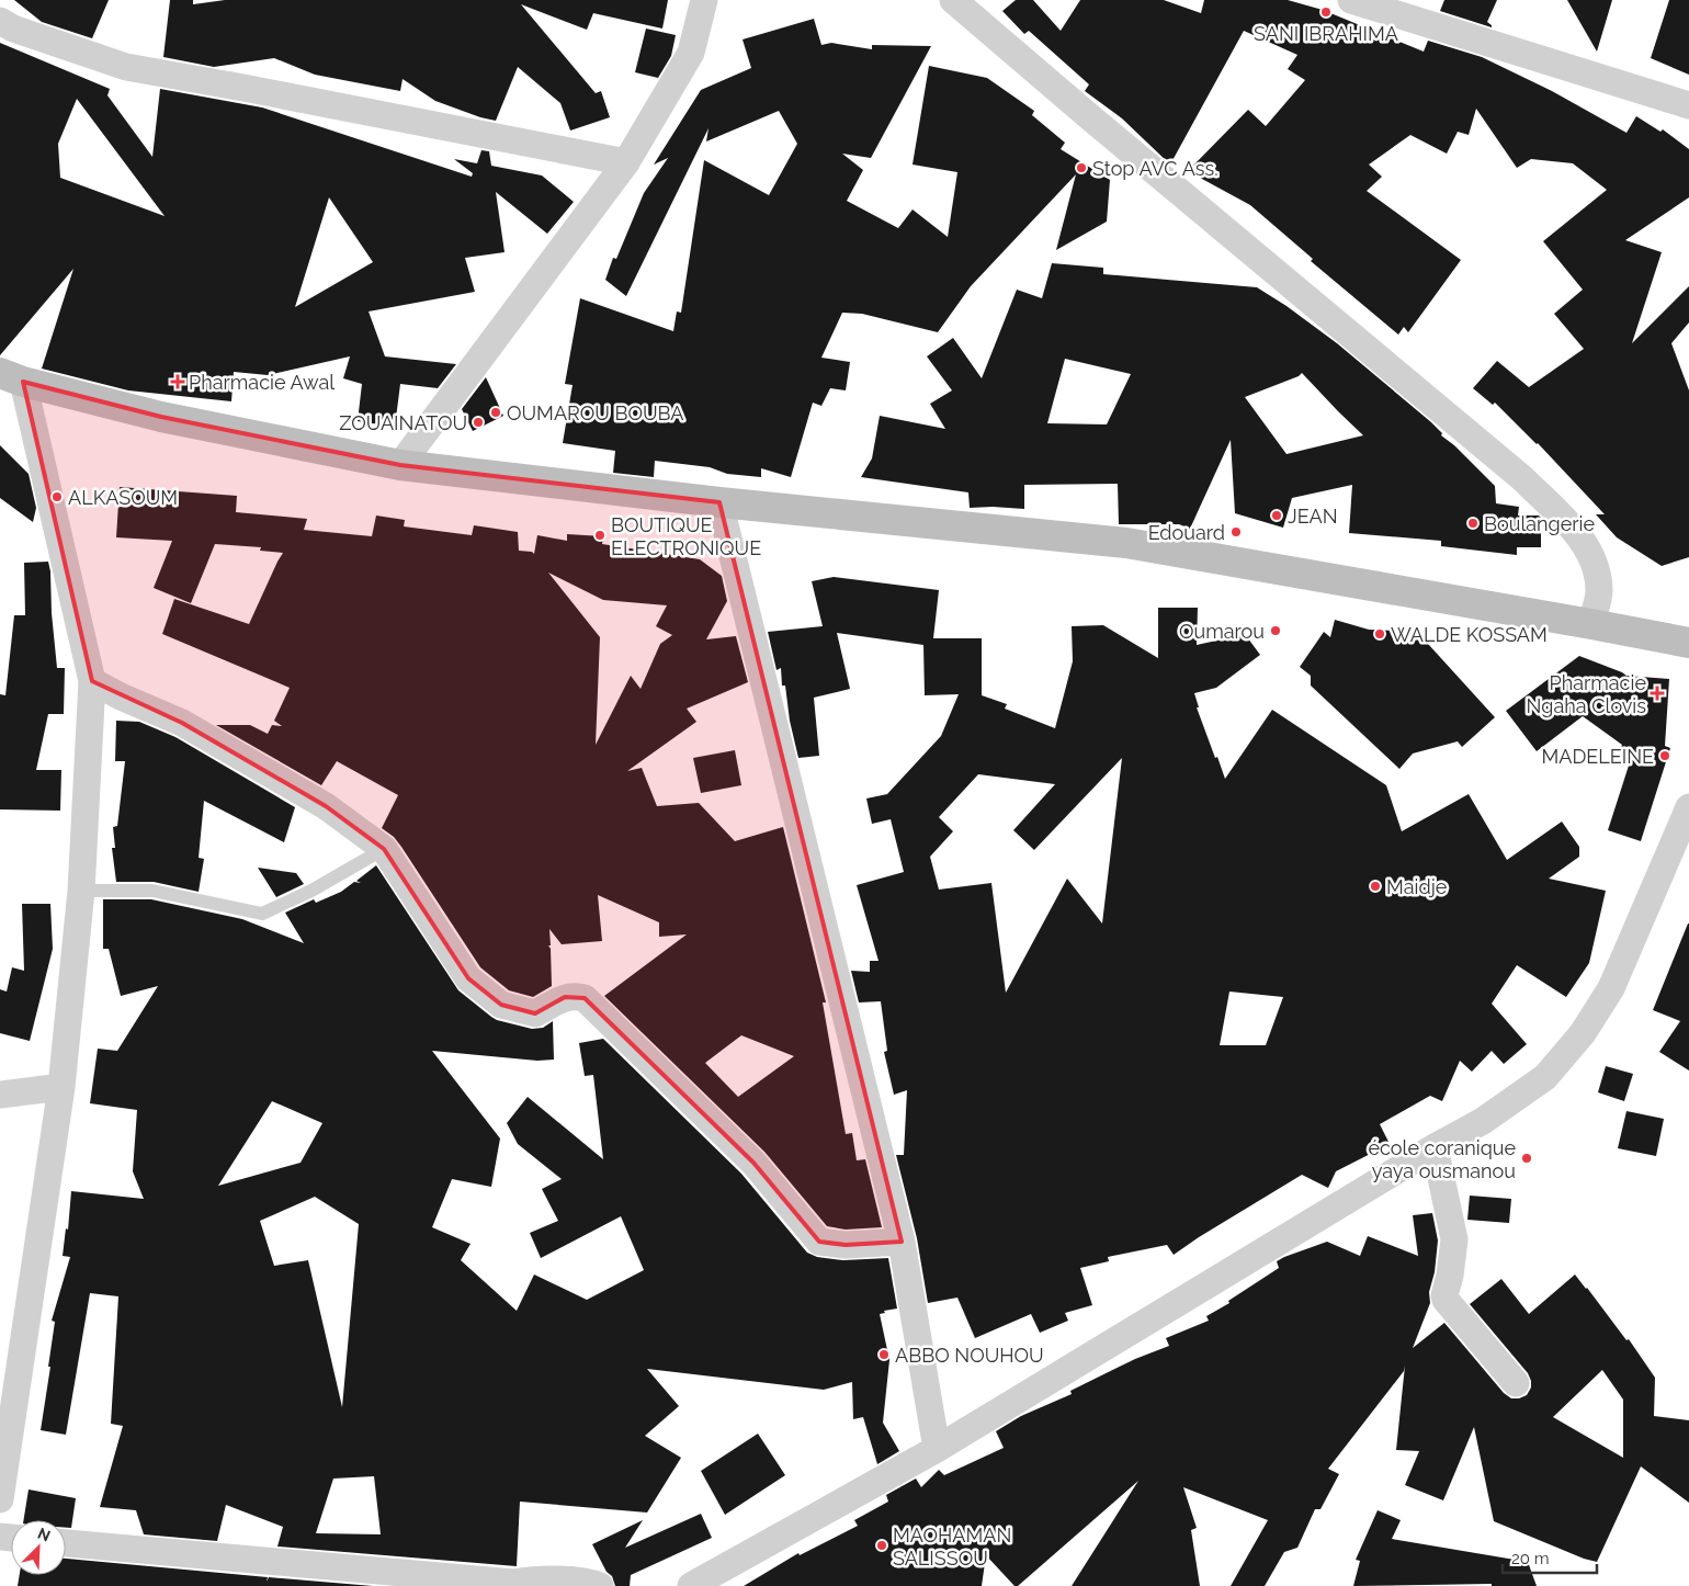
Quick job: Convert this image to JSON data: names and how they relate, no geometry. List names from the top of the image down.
{
  "places": {
    "other": [
      "SANI IBRAHIMA",
      "Stop AVC Ass.",
      "OUMAROU BOUBA",
      "ZOUAINATOU",
      "ALKASOUM",
      "JEAN",
      "Boulangerie",
      "Edouard",
      "BOUTIQUE ELECTRONIQUE",
      "Oumarou",
      "WALDE KOSSAM",
      "MADELEINE",
      "Maidje",
      "école coranique yaya ousmanou",
      "ABBO NOUHOU",
      "MAOHAMAN SALISSOU"
    ],
    "health": ["Pharmacie Awal", "Pharmacie Ngaha Clovis"]
  },
  "scale_bar": "20 m",
  "north": "top right"
}
